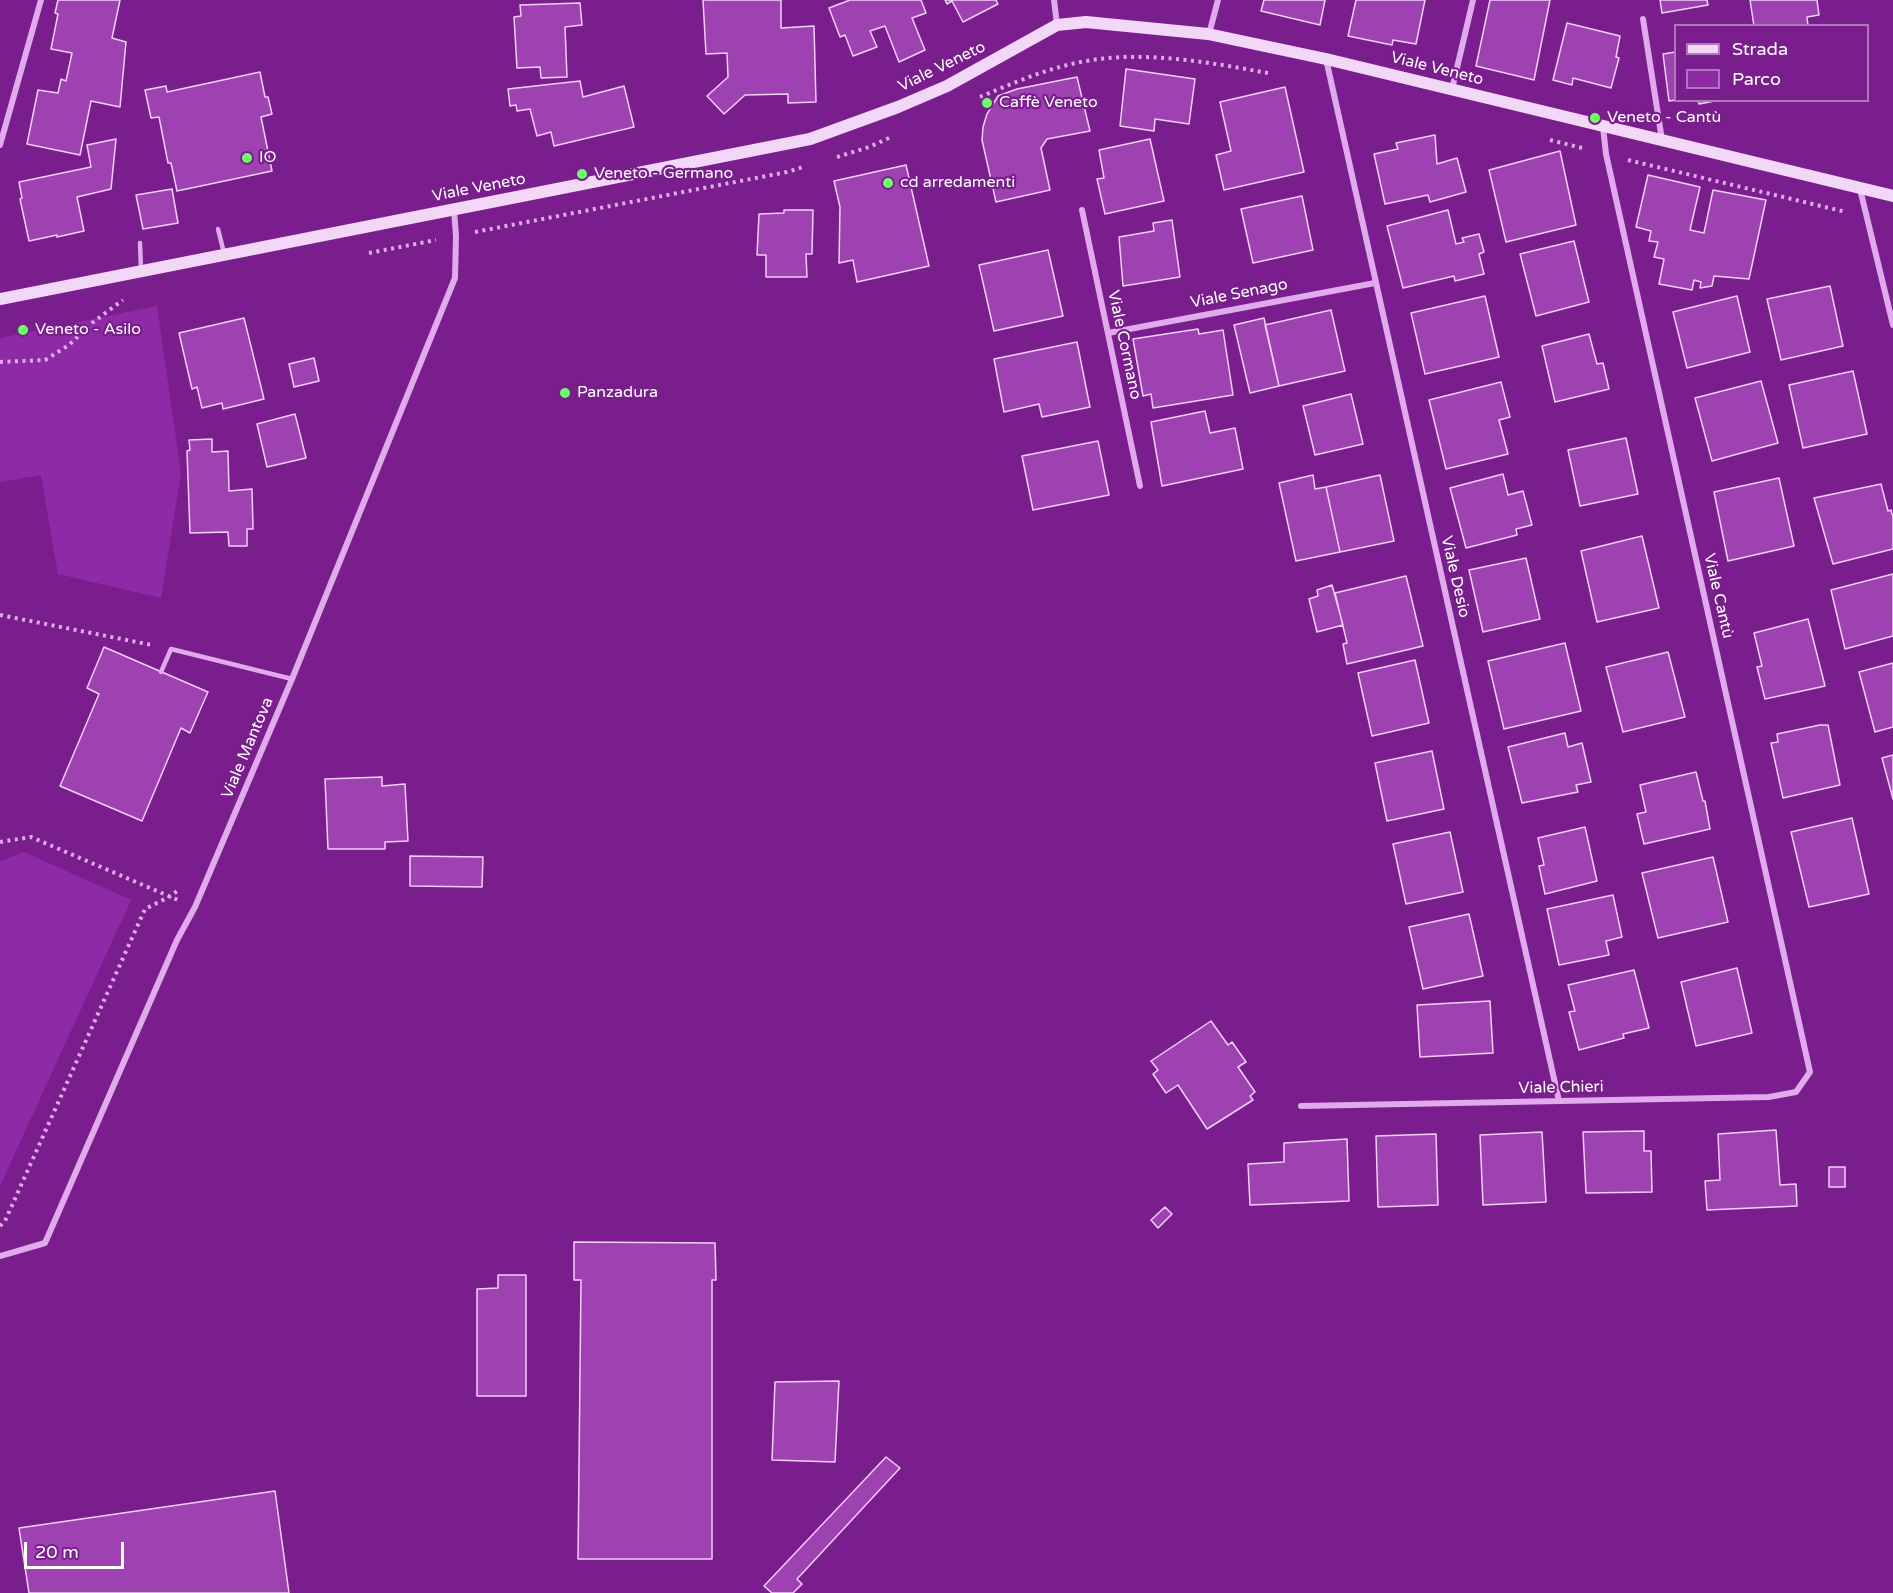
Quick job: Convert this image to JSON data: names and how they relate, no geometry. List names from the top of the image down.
{
  "streets": {
    "main road": ["Viale Veneto"],
    "street": [
      "Viale Senago",
      "Viale Cormano",
      "Viale Desio",
      "Viale Cantù",
      "Viale Mantova",
      "Viale Chieri"
    ]
  },
  "crossings": [
    ["Viale Veneto", "Viale Desio"],
    ["Viale Veneto", "Viale Cantù"],
    ["Viale Veneto", "Viale Mantova"],
    ["Viale Senago", "Viale Cormano"],
    ["Viale Senago", "Viale Desio"],
    ["Viale Desio", "Viale Chieri"],
    ["Viale Cantù", "Viale Chieri"]
  ],
  "places": [
    "Caffè Veneto",
    "Veneto - Cantù",
    "IO",
    "Veneto - Germano",
    "cd arredamenti",
    "Veneto - Asilo",
    "Panzadura"
  ],
  "legend": ["Strada", "Parco"],
  "scale_bar": "20 m"
}
